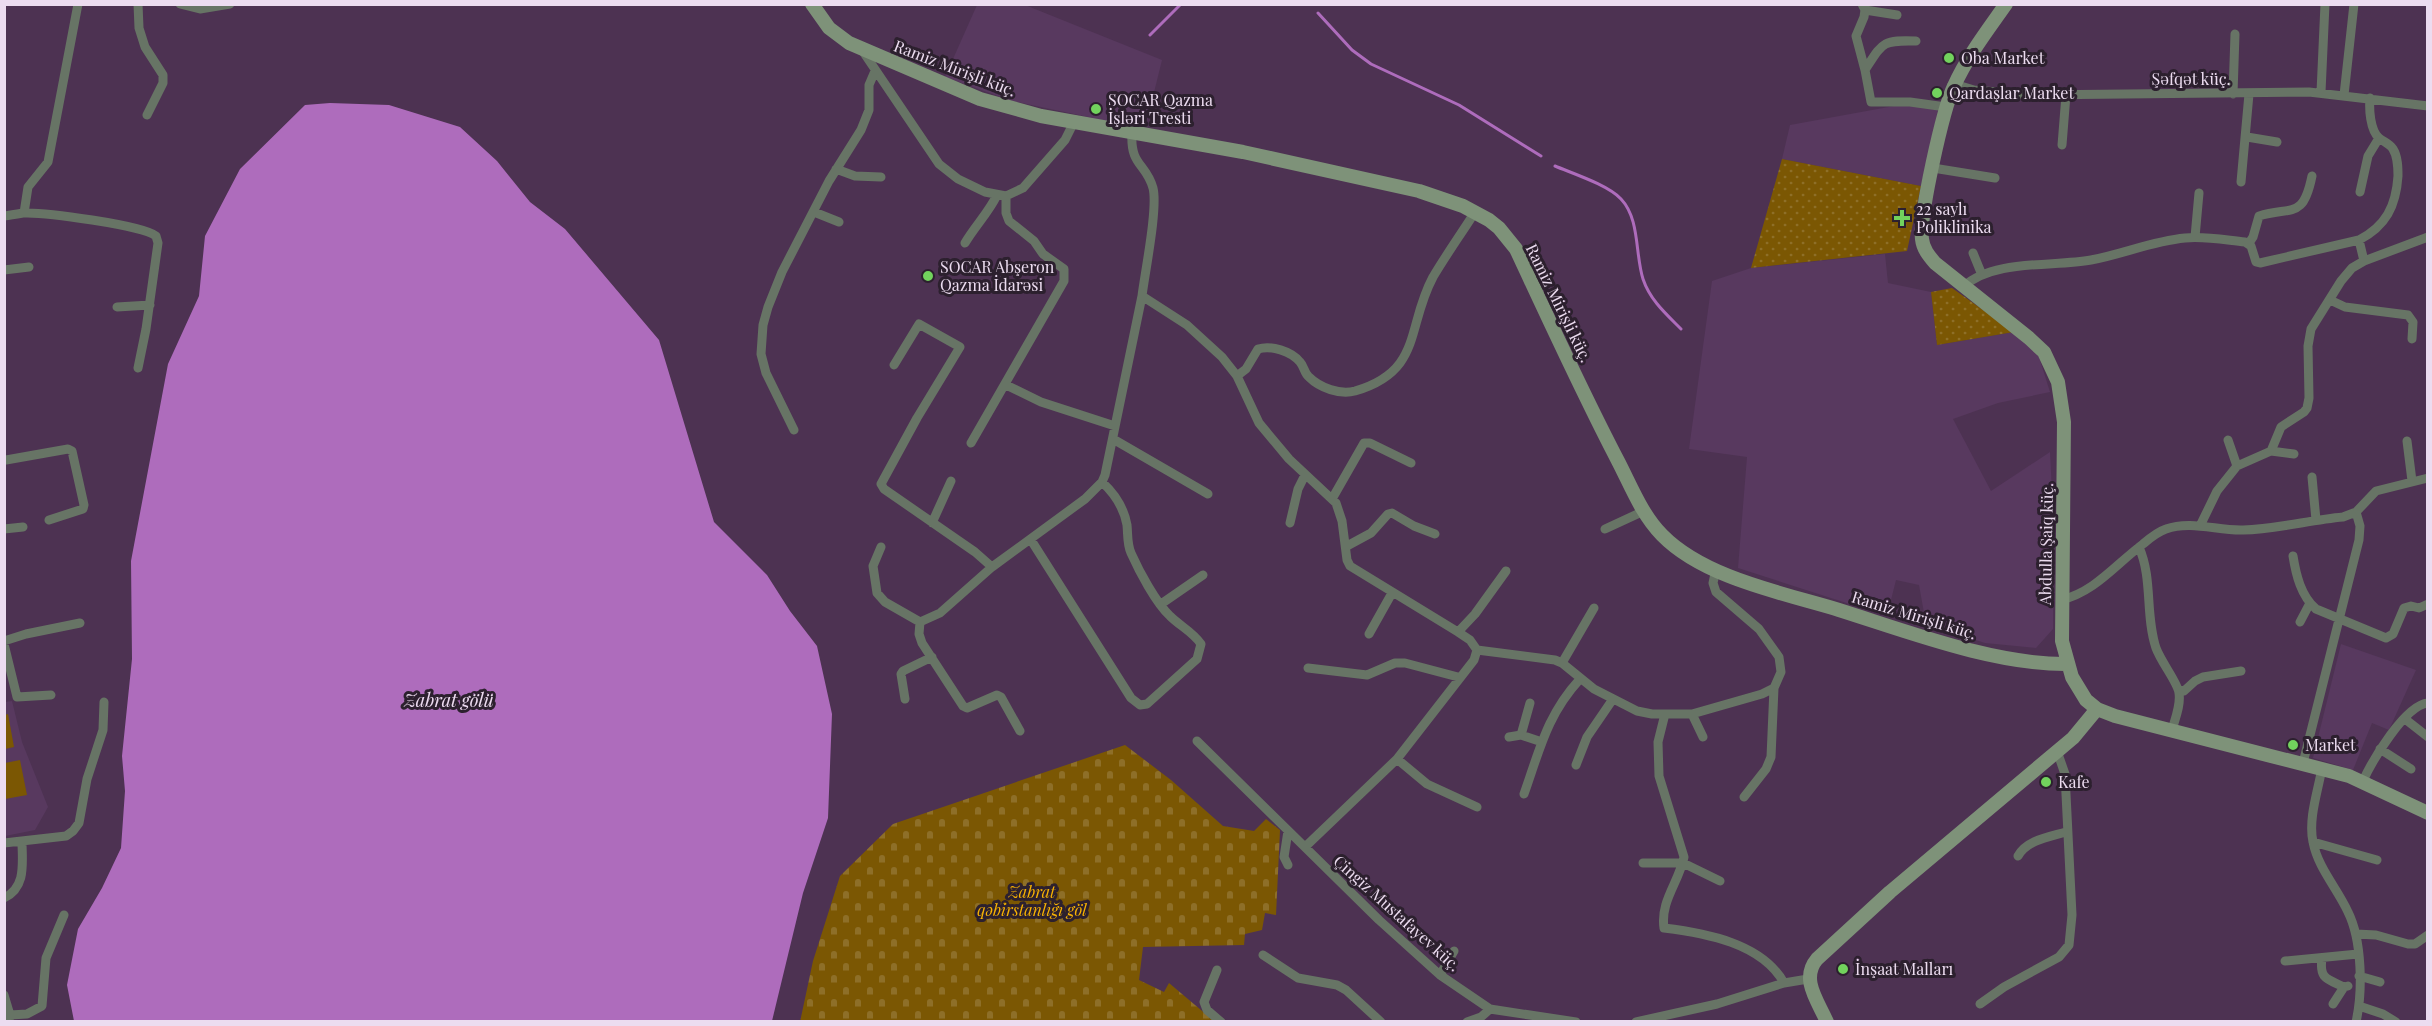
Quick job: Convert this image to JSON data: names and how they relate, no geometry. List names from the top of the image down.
{
  "streets": {
    "street": [
      "Ramiz Mirişli küç.",
      "Şəfqət küç.",
      "Abdulla Şaiq küç.",
      "Çingiz Mustafayev küç."
    ]
  },
  "crossings": [
    ["Ramiz Mirişli küç.", "Abdulla Şaiq küç."],
    ["Şəfqət küç.", "Abdulla Şaiq küç."]
  ],
  "water": ["Zabrat gölü"],
  "parks": ["Zabrat qəbirstanlığı göl"],
  "places": {
    "other": [
      "Oba Market",
      "Qardaşlar Market",
      "SOCAR Qazma İşləri Tresti",
      "SOCAR Abşeron Qazma İdarəsi",
      "Market",
      "Kafe",
      "İnşaat Malları"
    ],
    "health": ["22 saylı Poliklinika"]
  }
}
